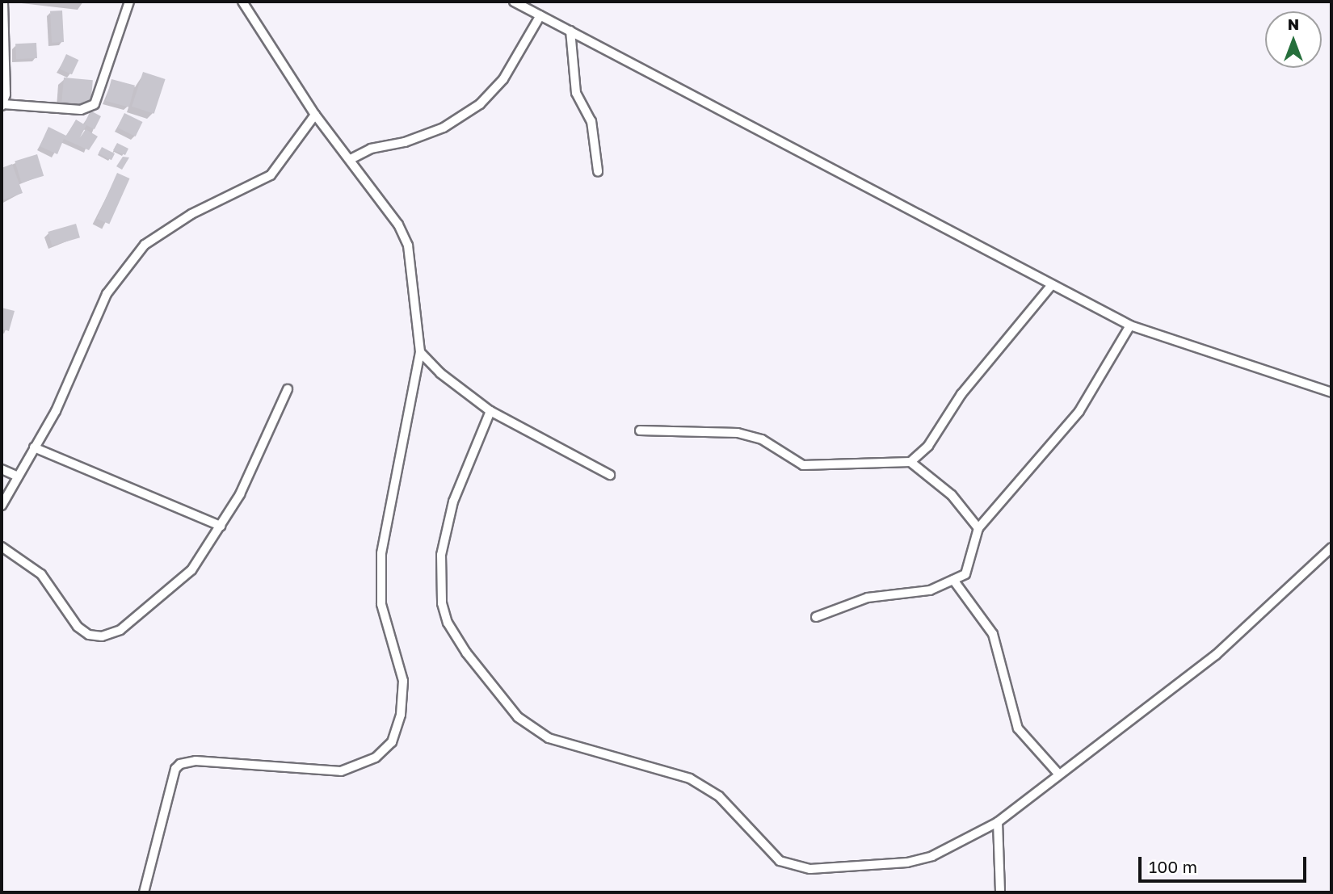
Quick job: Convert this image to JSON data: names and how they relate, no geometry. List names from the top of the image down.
{
  "scale_bar": "100 m",
  "north": "top"
}
